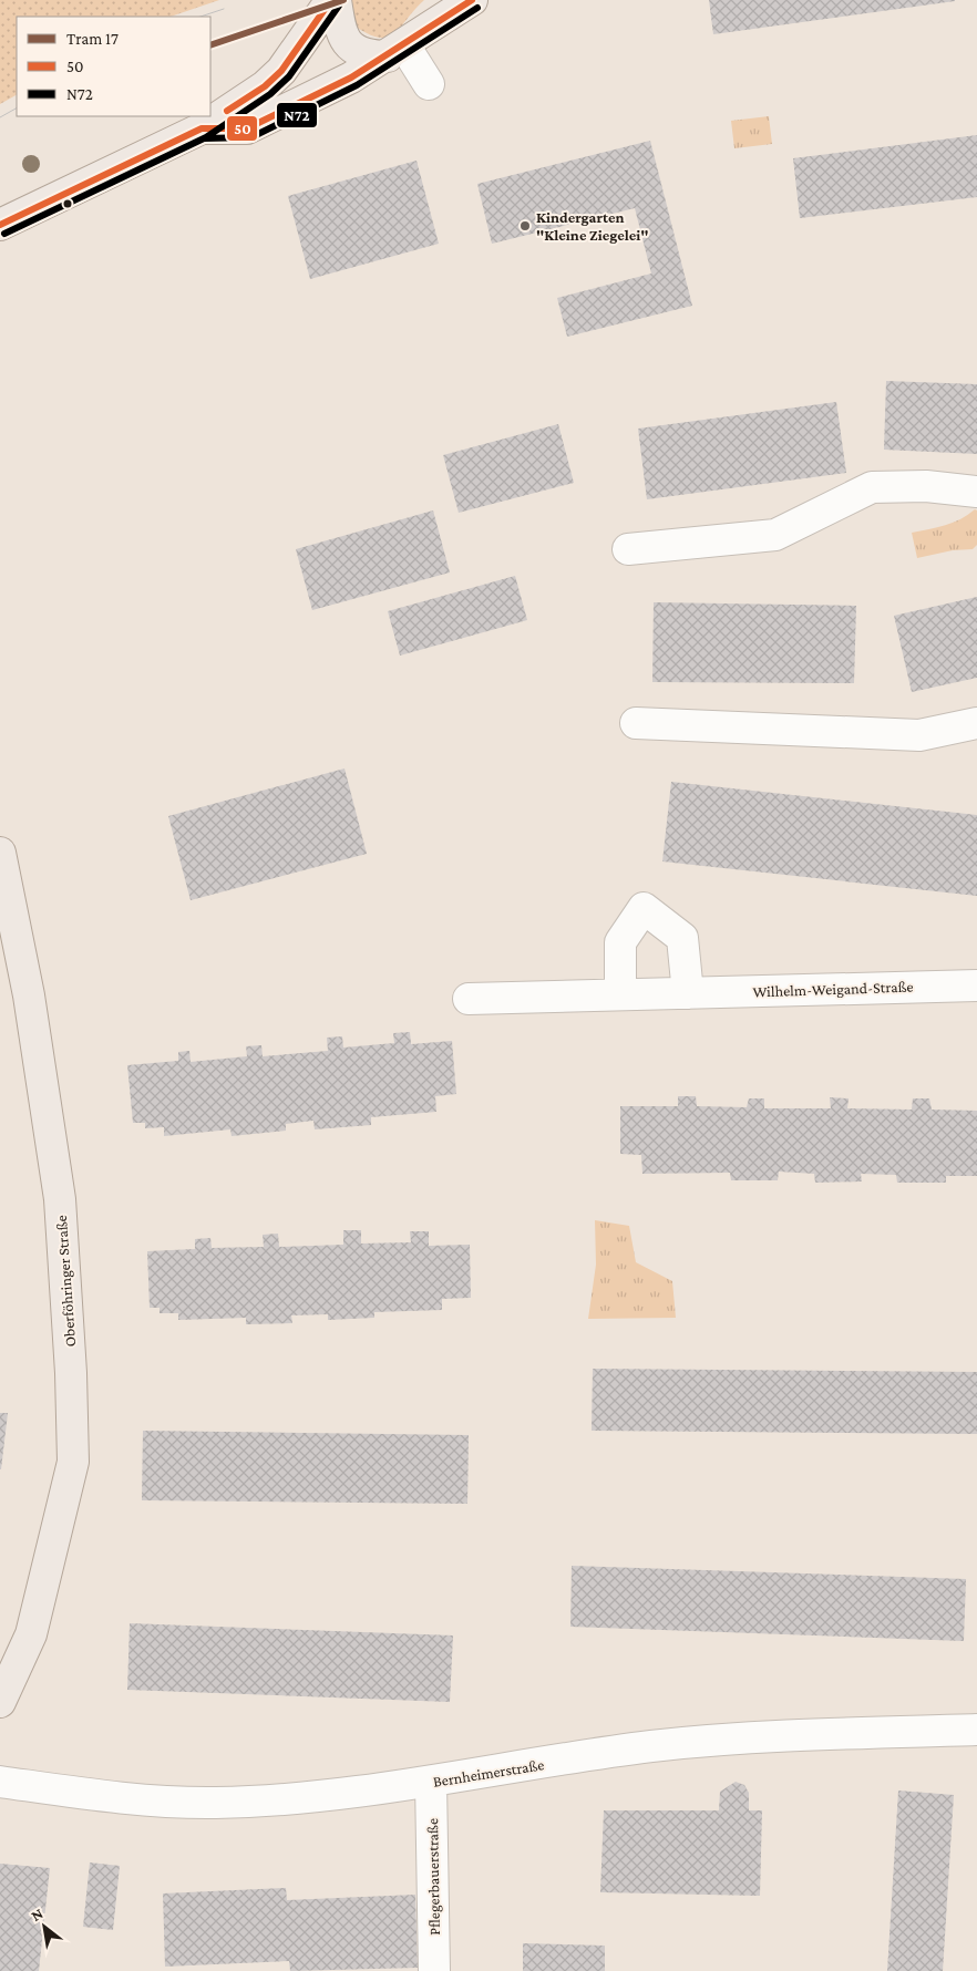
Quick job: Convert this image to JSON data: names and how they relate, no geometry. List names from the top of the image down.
{
  "streets": {
    "main road": ["Oberföhringer Straße"],
    "street": ["Wilhelm-Weigand-Straße", "Bernheimerstraße", "Pflegerbauerstraße"]
  },
  "crossings": [
    ["Bernheimerstraße", "Pflegerbauerstraße"]
  ],
  "places": ["Kindergarten \"Kleine Ziegelei\""],
  "lines": ["tram line 17", "transit line 50", "transit line N72"],
  "legend": ["Tram 17", "50", "N72"],
  "north": "top left"
}
